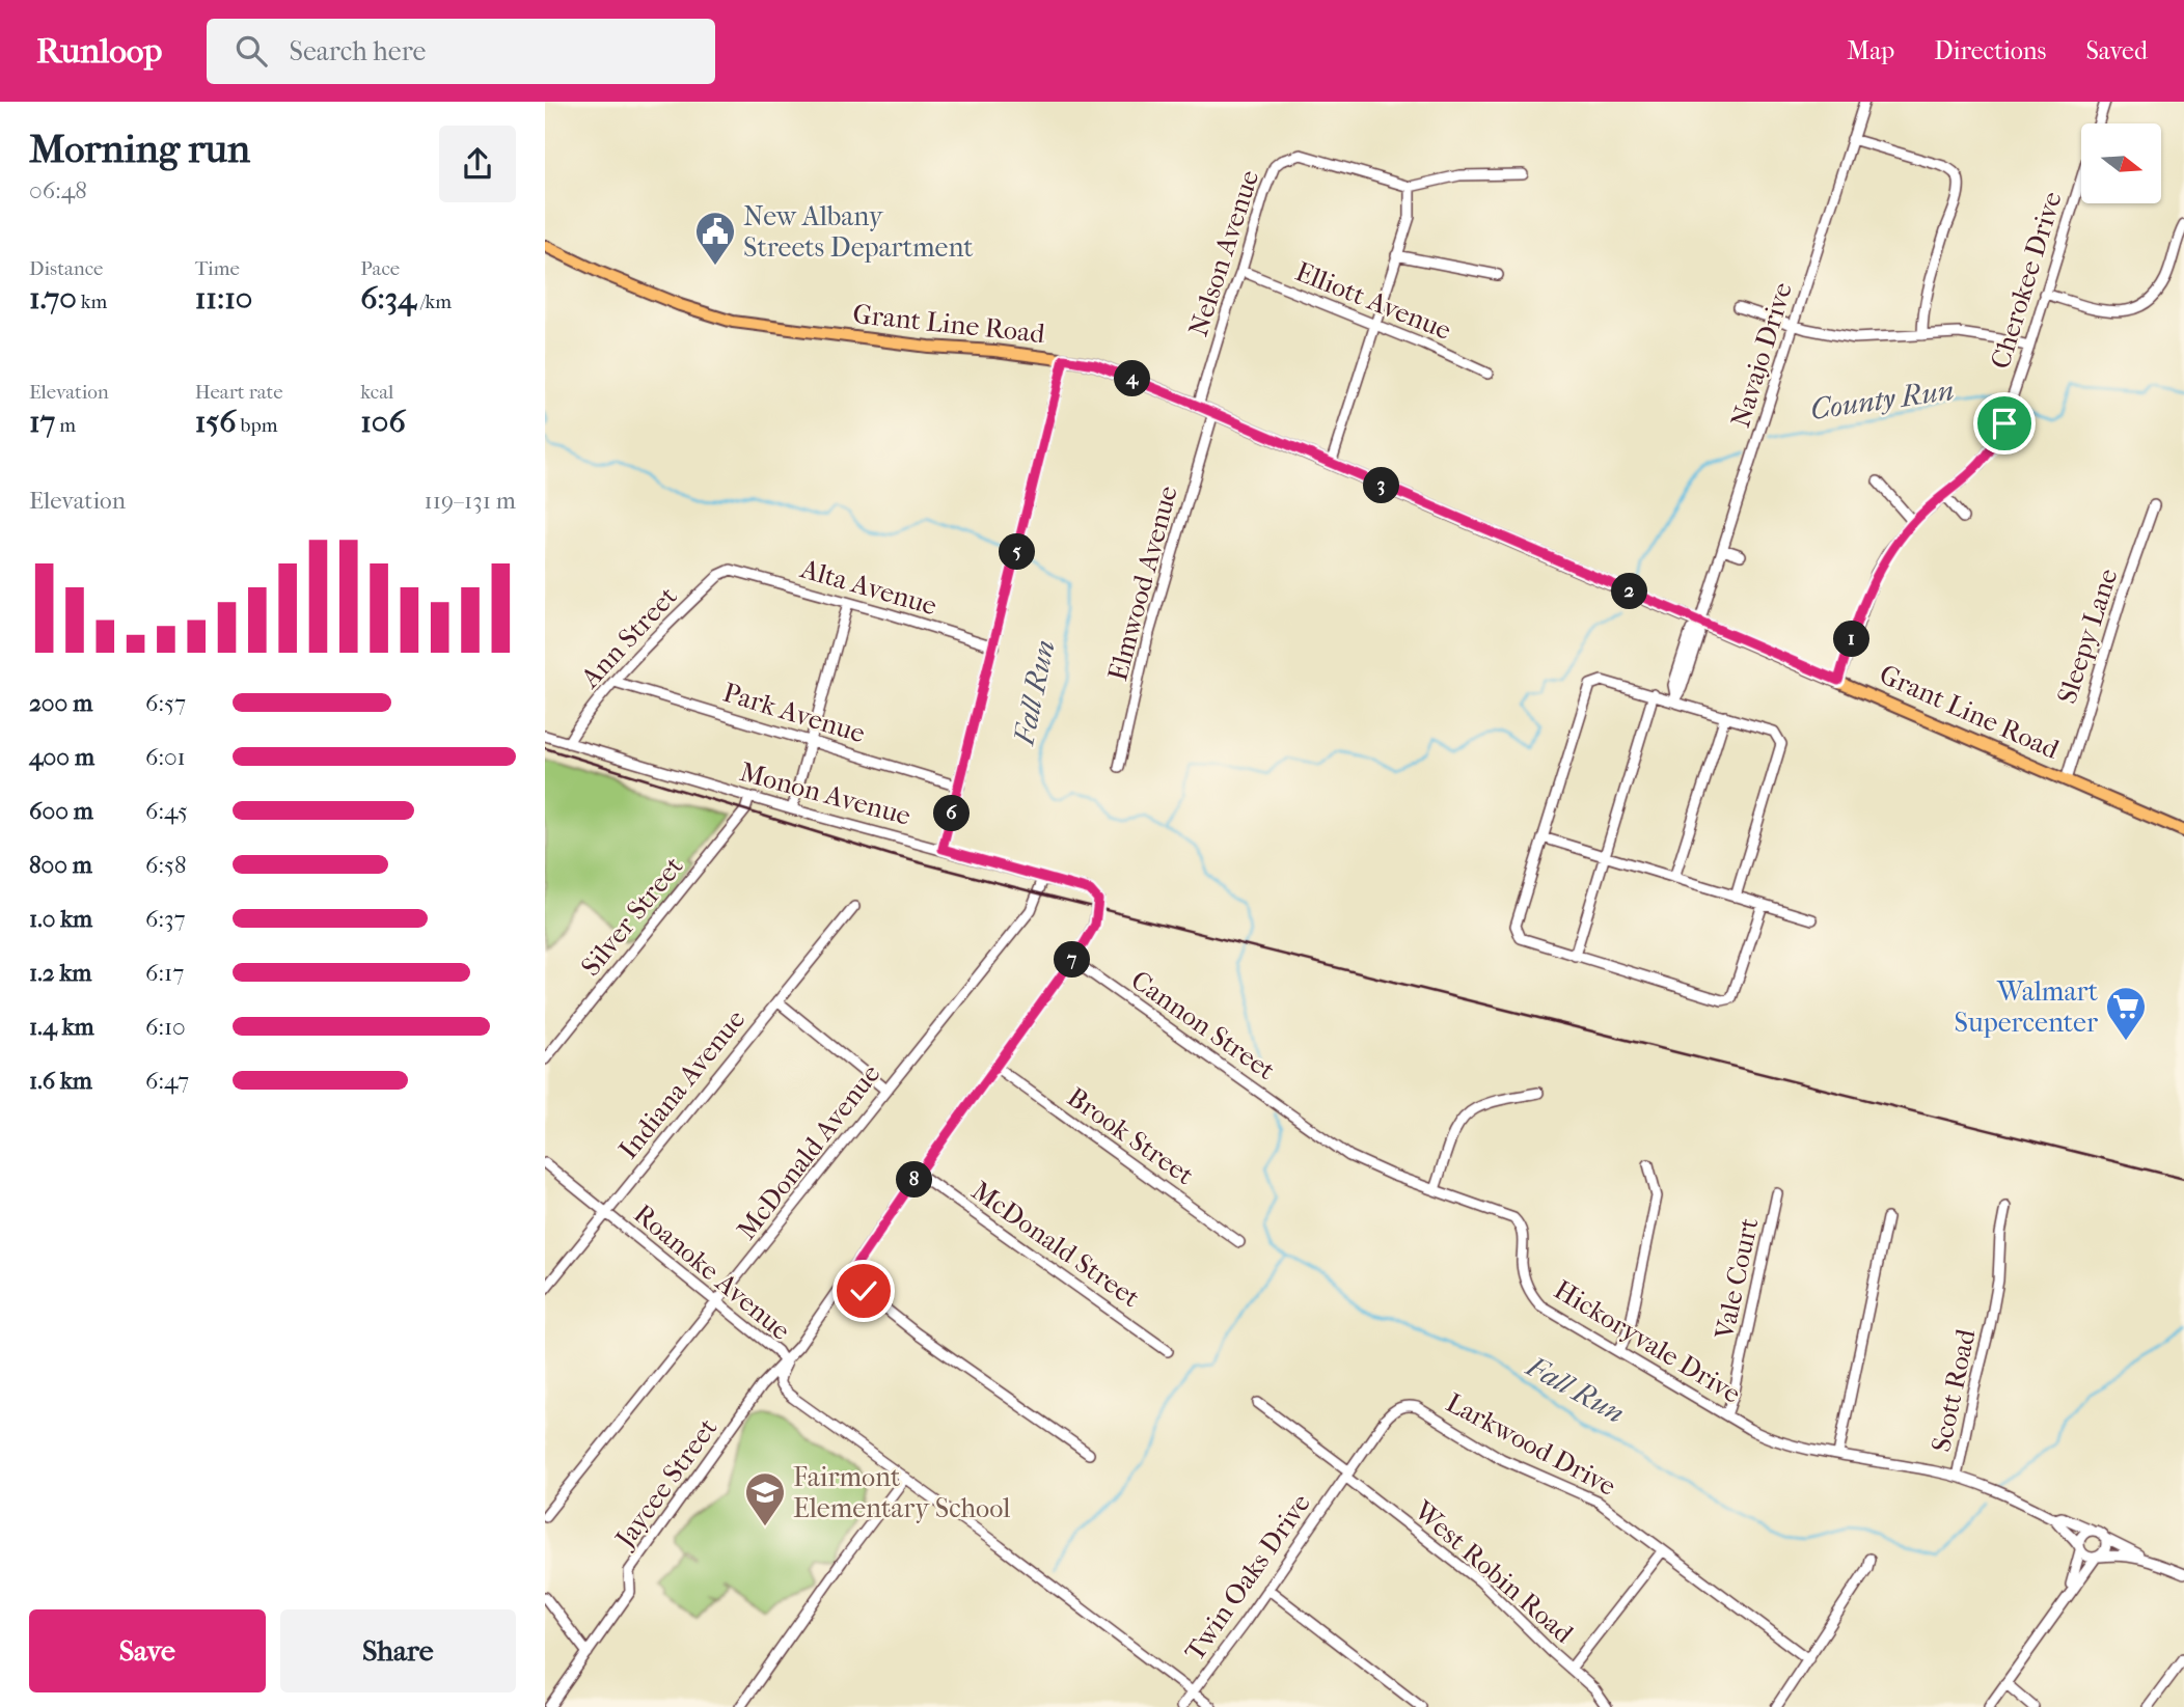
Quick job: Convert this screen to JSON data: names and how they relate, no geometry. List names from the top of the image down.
{
  "streets": {
    "main road": ["Grant Line Road"],
    "street": [
      "Nelson Avenue",
      "Cherokee Drive",
      "Elliott Avenue",
      "Navajo Drive",
      "Elmwood Avenue",
      "Alta Avenue",
      "Sleepy Lane",
      "Ann Street",
      "Park Avenue",
      "Monon Avenue",
      "Silver Street",
      "Cannon Street",
      "Indiana Avenue",
      "Brook Street",
      "McDonald Avenue",
      "McDonald Street",
      "Roanoke Avenue",
      "Vale Court",
      "Hickoryvale Drive",
      "Scott Road",
      "Larkwood Drive",
      "Jaycee Street",
      "West Robin Road",
      "Twin Oaks Drive"
    ]
  },
  "crossings": [
    ["Nelson Avenue", "Elliott Avenue"],
    ["Nelson Avenue", "Grant Line Road"],
    ["Cherokee Drive", "Grant Line Road"],
    ["Grant Line Road", "Navajo Drive"],
    ["Grant Line Road", "Elmwood Avenue"],
    ["Grant Line Road", "Sleepy Lane"],
    ["Alta Avenue", "Ann Street"],
    ["Ann Street", "Park Avenue"],
    ["Ann Street", "Monon Avenue"],
    ["Monon Avenue", "Silver Street"],
    ["Monon Avenue", "McDonald Avenue"],
    ["Monon Avenue", "Jaycee Street"],
    ["Cannon Street", "Hickoryvale Drive"],
    ["Cannon Street", "Jaycee Street"],
    ["Indiana Avenue", "Roanoke Avenue"],
    ["Brook Street", "Jaycee Street"],
    ["McDonald Avenue", "Roanoke Avenue"],
    ["McDonald Street", "Jaycee Street"],
    ["Roanoke Avenue", "Jaycee Street"],
    ["Roanoke Avenue", "Twin Oaks Drive"],
    ["Vale Court", "Hickoryvale Drive"],
    ["Hickoryvale Drive", "Scott Road"],
    ["Larkwood Drive", "West Robin Road"],
    ["Larkwood Drive", "Twin Oaks Drive"],
    ["West Robin Road", "Twin Oaks Drive"]
  ],
  "water": ["County Run", "Fall Run"],
  "places": {
    "public building": ["New Albany Streets Department"],
    "supermarket": ["Walmart Supercenter"],
    "school or university": ["Fairmont Elementary School"]
  },
  "north": "right",
  "page": {
    "header": "Runloop",
    "search": "Search here",
    "nav": ["Map", "Directions", "Saved"],
    "heading": ["Morning run", "06:48"],
    "stats": [
      ["Distance", "1.70 km"],
      ["Time", "11:10"],
      ["Pace", "6:34 /km"],
      ["Elevation", "17 m"],
      ["Heart rate", "156 bpm"],
      ["kcal", "106"]
    ],
    "pins": [
      "4",
      "3",
      "5",
      "2",
      "1",
      "6",
      "7",
      "8"
    ],
    "chart": ["Elevation", "119–131 m"],
    "list": [
      {
        "name": "200 m",
        "note": "6:57"
      },
      {
        "name": "400 m",
        "note": "6:01"
      },
      {
        "name": "600 m",
        "note": "6:45"
      },
      {
        "name": "800 m",
        "note": "6:58"
      },
      {
        "name": "1.0 km",
        "note": "6:37"
      },
      {
        "name": "1.2 km",
        "note": "6:17"
      },
      {
        "name": "1.4 km",
        "note": "6:10"
      },
      {
        "name": "1.6 km",
        "note": "6:47"
      }
    ],
    "buttons": ["Save", "Share"]
  }
}
